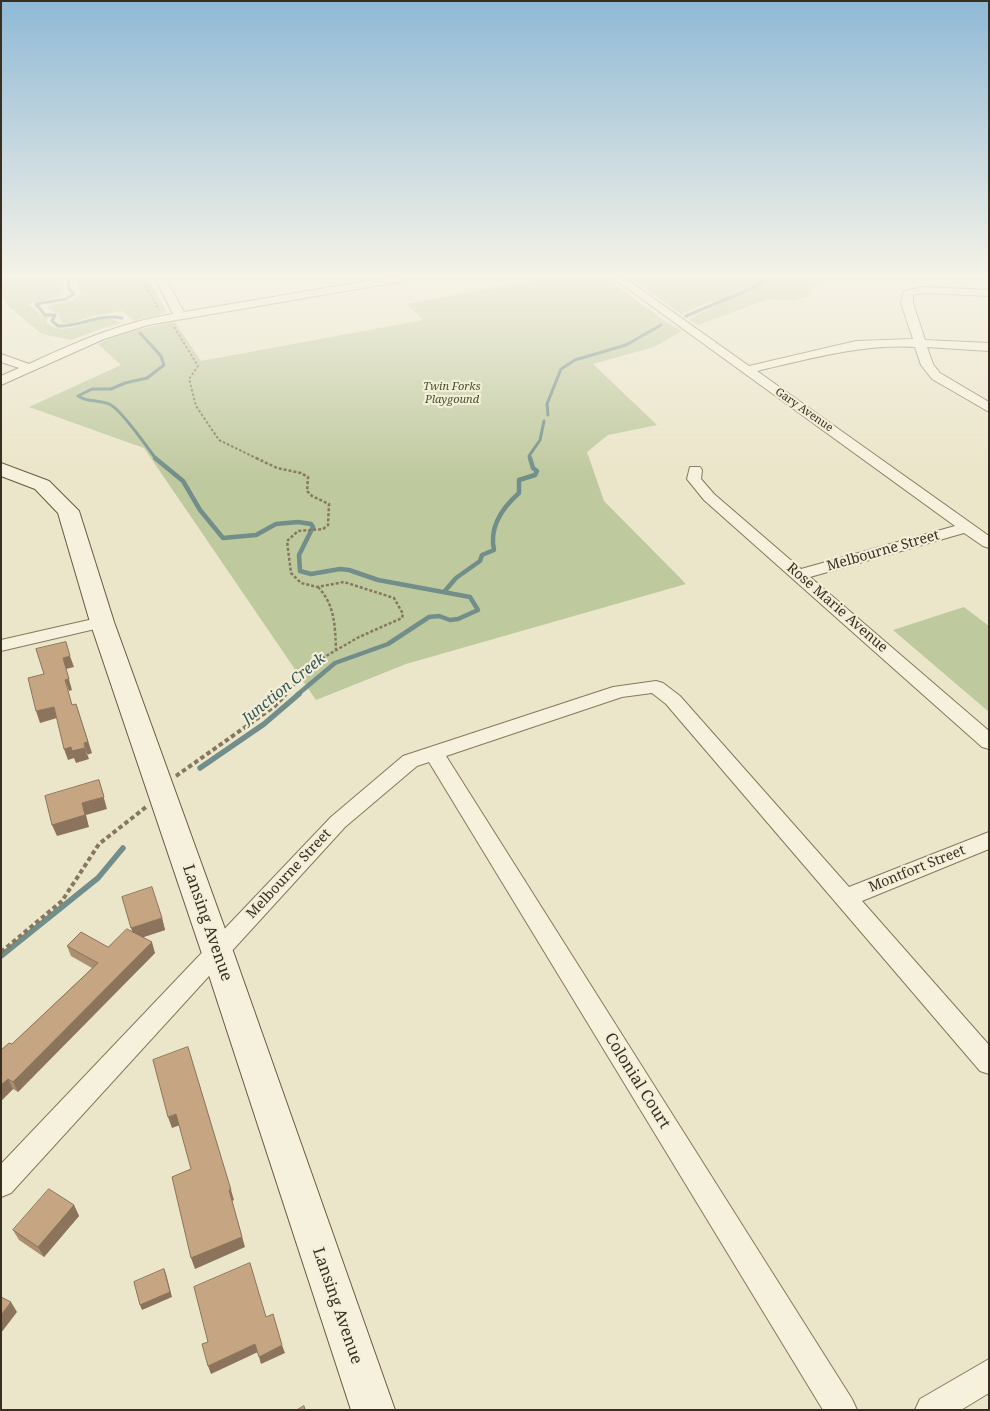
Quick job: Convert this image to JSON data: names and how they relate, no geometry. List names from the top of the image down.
{
  "streets": {
    "street": [
      "Gary Avenue",
      "Melbourne Street",
      "Rose Marie Avenue",
      "Montfort Street",
      "Lansing Avenue",
      "Colonial Court"
    ]
  },
  "crossings": [
    ["Gary Avenue", "Melbourne Street"],
    ["Melbourne Street", "Rose Marie Avenue"],
    ["Melbourne Street", "Montfort Street"],
    ["Melbourne Street", "Lansing Avenue"],
    ["Melbourne Street", "Colonial Court"]
  ],
  "water": ["Junction Creek"],
  "parks": ["Twin Forks Playgound"]
}
